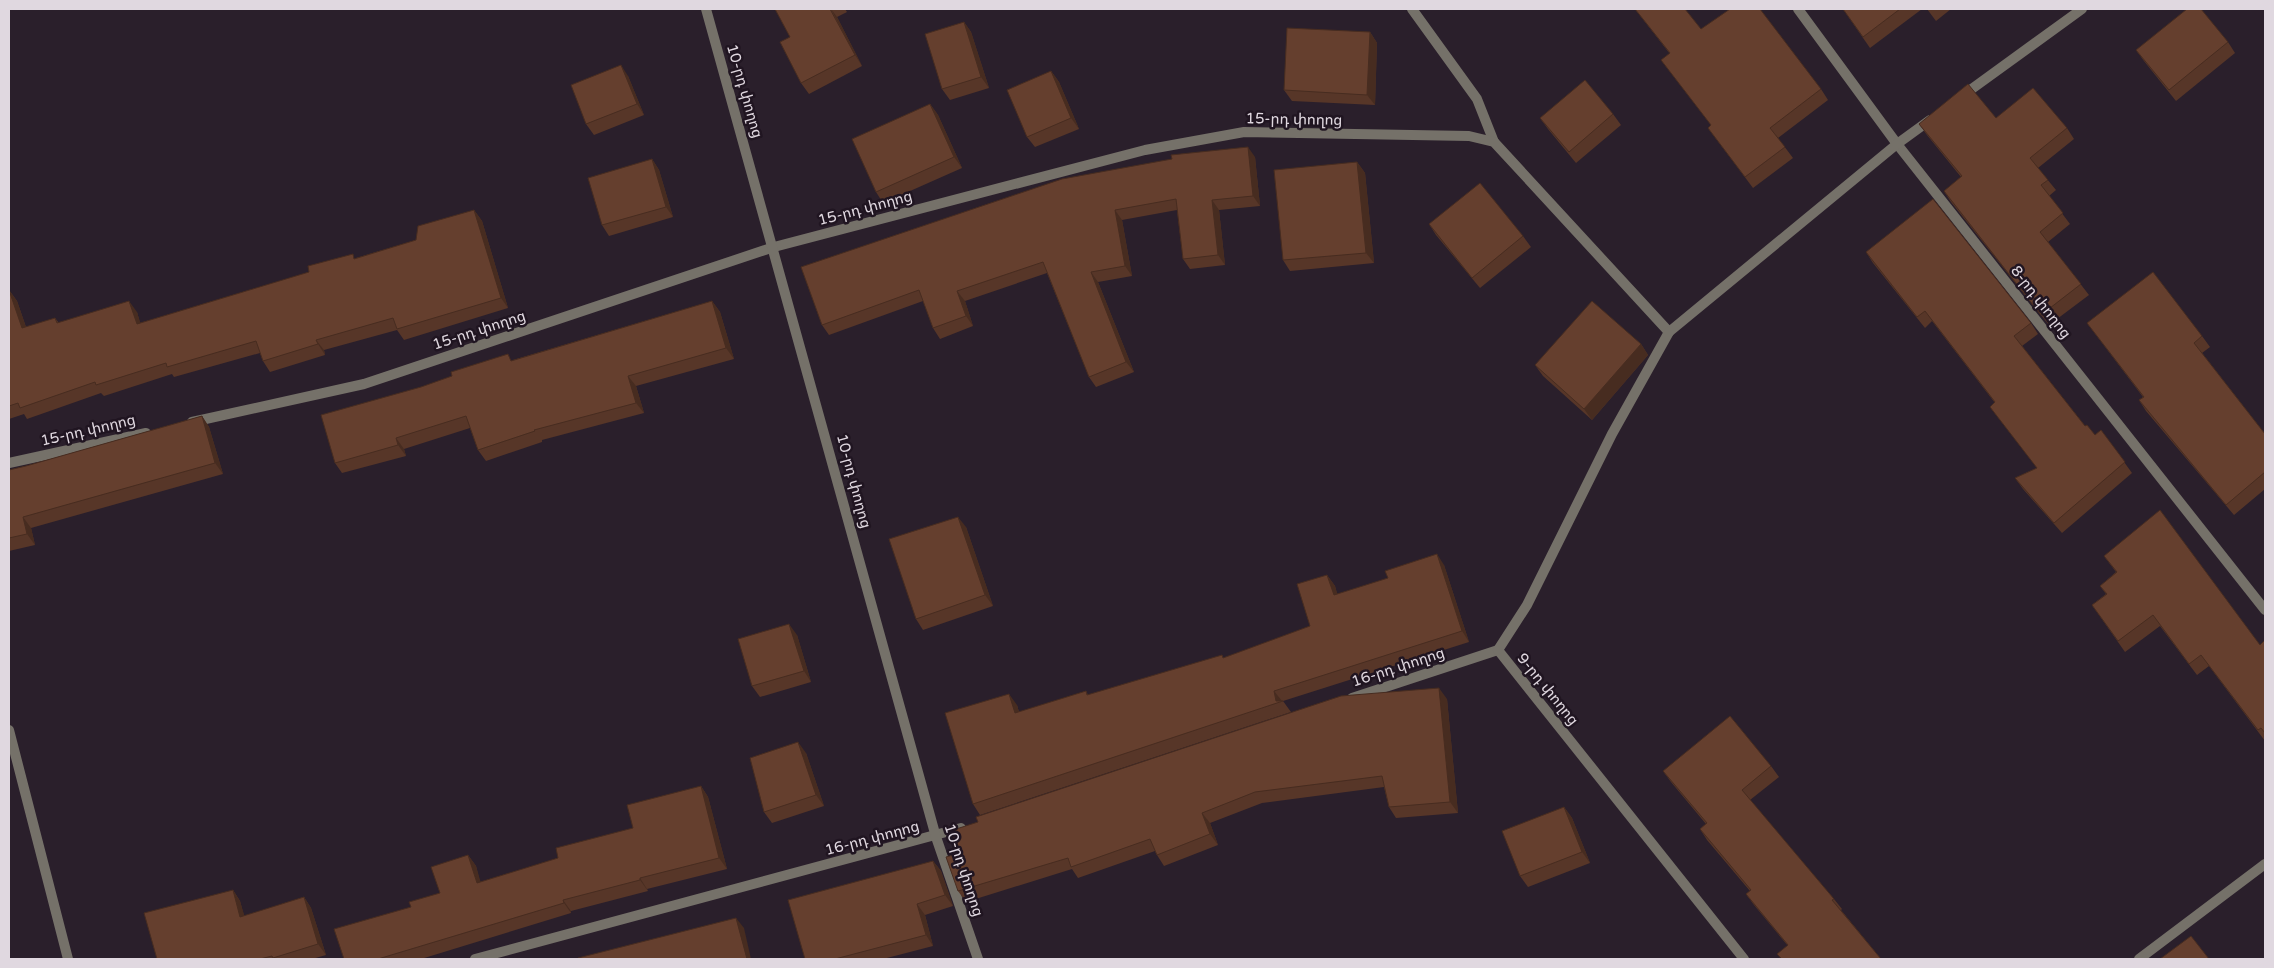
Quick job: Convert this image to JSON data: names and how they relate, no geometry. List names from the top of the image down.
{
  "streets": {
    "street": [
      "10-րդ փողոց",
      "15-րդ փողոց",
      "8-րդ փողոց",
      "16-րդ փողոց",
      "9-րդ փողոց"
    ]
  },
  "crossings": [
    ["10-րդ փողոց", "15-րդ փողոց"],
    ["10-րդ փողոց", "16-րդ փողոց"],
    ["16-րդ փողոց", "9-րդ փողոց"]
  ]
}
